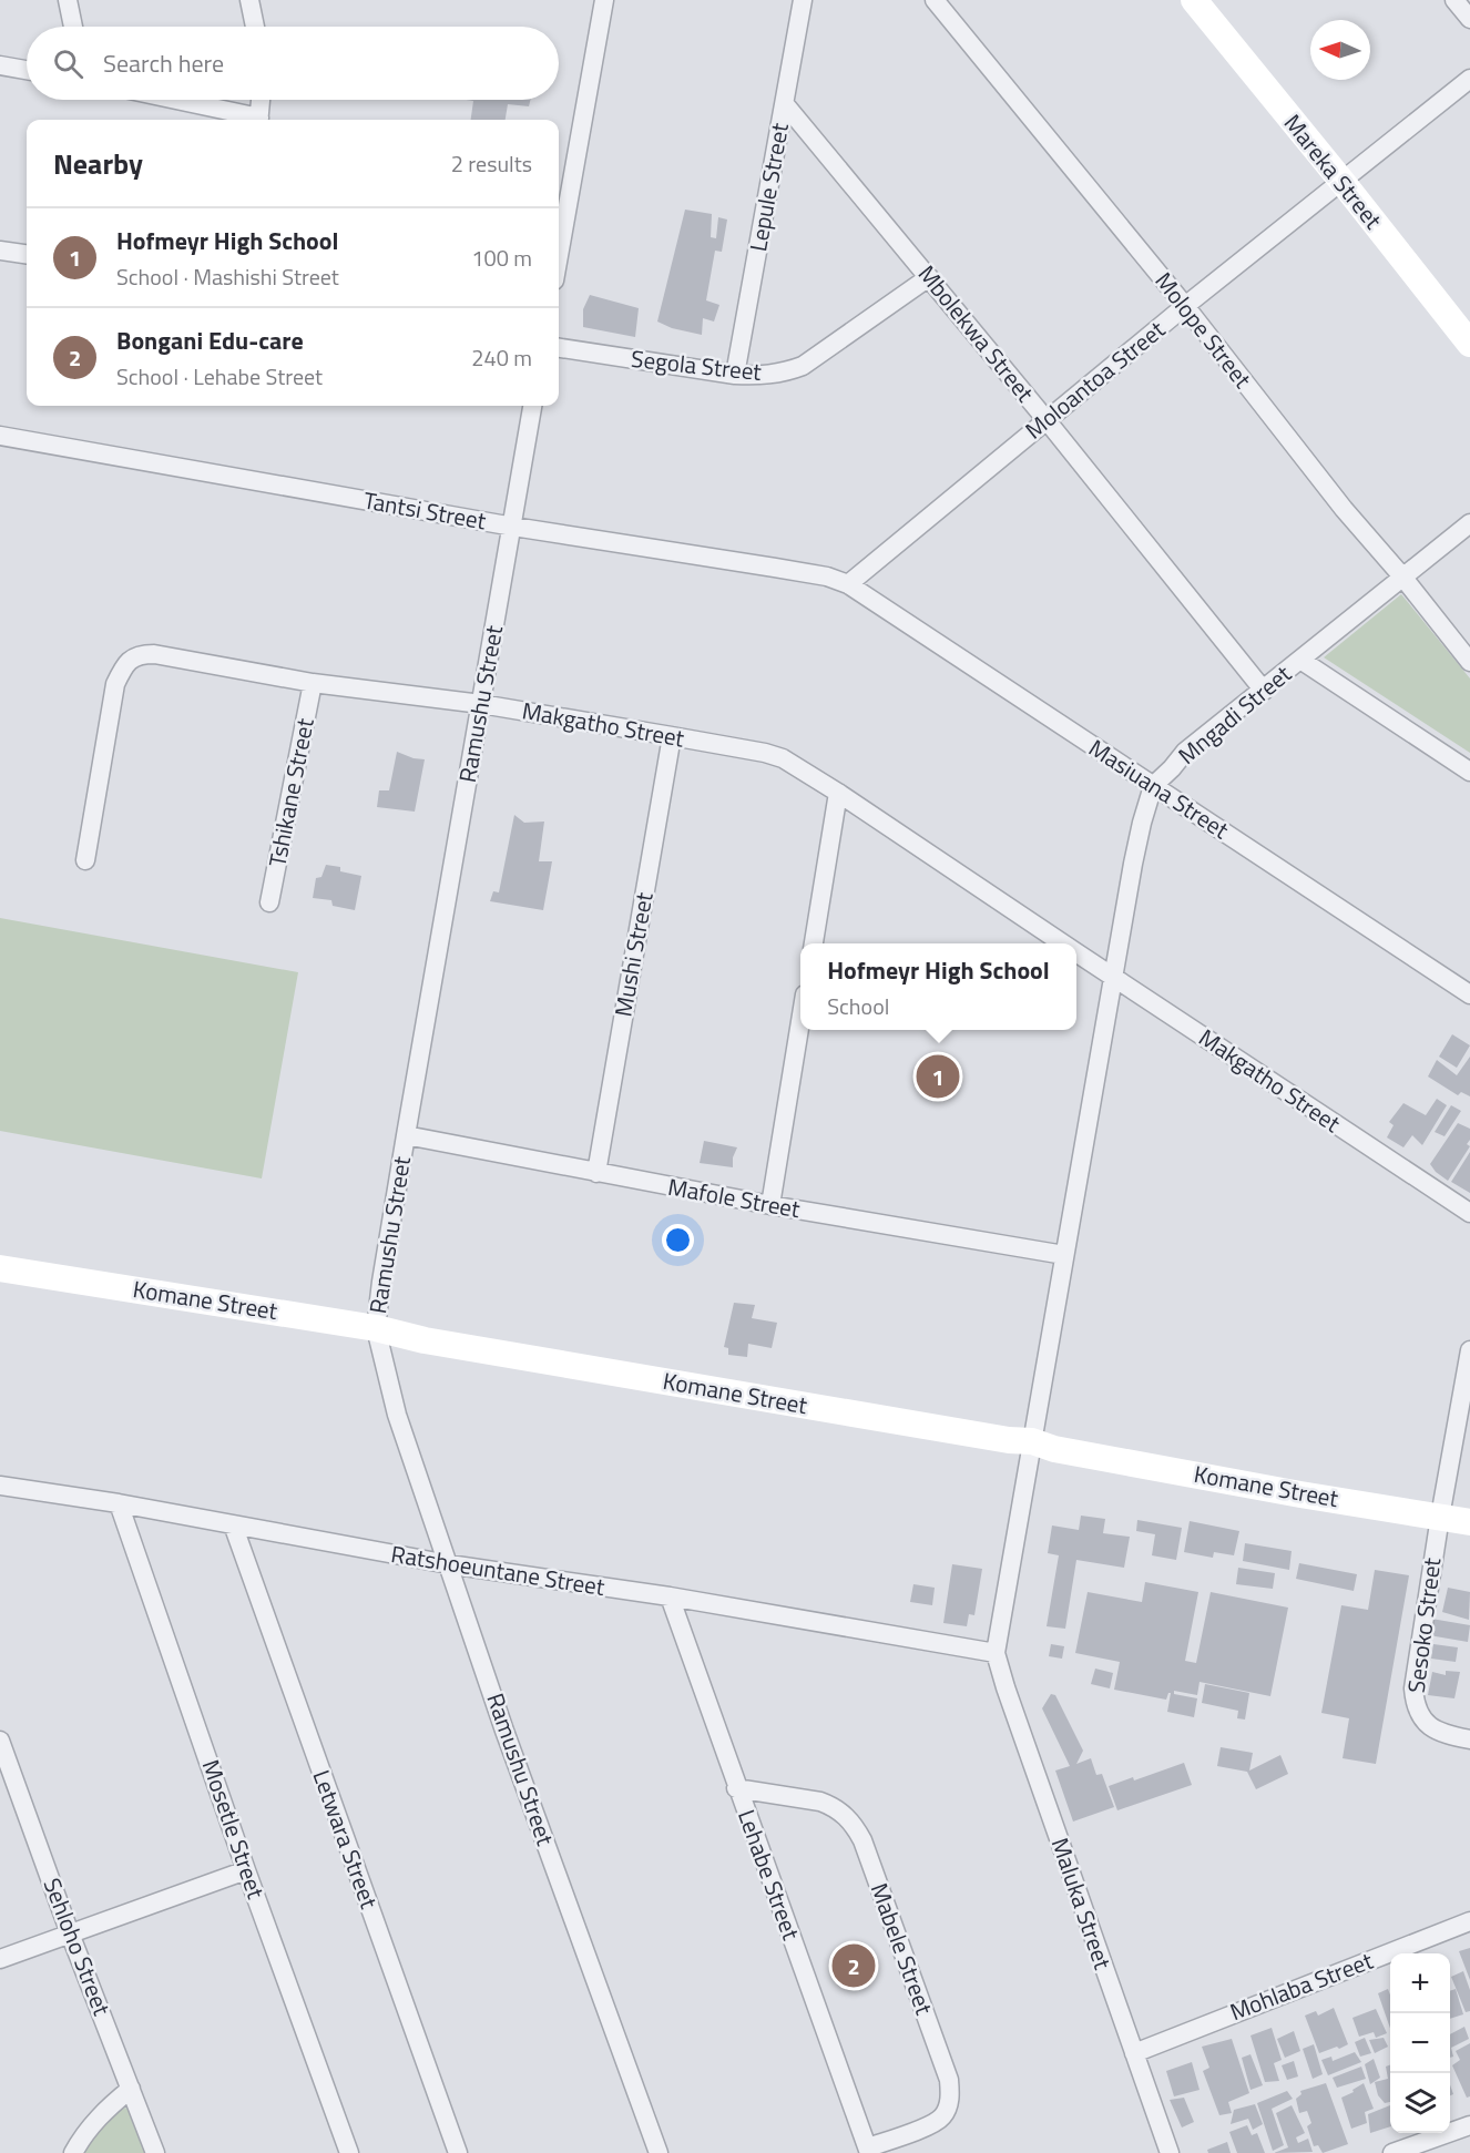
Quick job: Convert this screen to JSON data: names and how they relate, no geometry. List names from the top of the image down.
{
  "streets": {
    "street": [
      "Mareka Street",
      "Lepule Street",
      "Molope Street",
      "Mbolekwa Street",
      "Segola Street",
      "Moloantoa Street",
      "Tantsi Street",
      "Ramushu Street",
      "Mngadi Street",
      "Makgatho Street",
      "Masiuana Street",
      "Tshikane Street",
      "Mushi Street",
      "Mafole Street",
      "Komane Street",
      "Ratshoeuntane Street",
      "Sesoko Street",
      "Mosetle Street",
      "Letwara Street",
      "Lehabe Street",
      "Maluka Street",
      "Sehloho Street",
      "Mabele Street",
      "Mohlaba Street"
    ]
  },
  "crossings": [
    ["Mareka Street", "Moloantoa Street"],
    ["Lepule Street", "Mbolekwa Street"],
    ["Lepule Street", "Segola Street"],
    ["Molope Street", "Moloantoa Street"],
    ["Molope Street", "Mngadi Street"],
    ["Mbolekwa Street", "Segola Street"],
    ["Mbolekwa Street", "Moloantoa Street"],
    ["Mbolekwa Street", "Mngadi Street"],
    ["Moloantoa Street", "Tantsi Street"],
    ["Moloantoa Street", "Masiuana Street"],
    ["Tantsi Street", "Ramushu Street"],
    ["Tantsi Street", "Masiuana Street"],
    ["Ramushu Street", "Makgatho Street"],
    ["Ramushu Street", "Mafole Street"],
    ["Ramushu Street", "Komane Street"],
    ["Ramushu Street", "Ratshoeuntane Street"],
    ["Mngadi Street", "Masiuana Street"],
    ["Makgatho Street", "Tshikane Street"],
    ["Makgatho Street", "Mushi Street"],
    ["Mushi Street", "Mafole Street"],
    ["Komane Street", "Sesoko Street"],
    ["Ratshoeuntane Street", "Mosetle Street"],
    ["Ratshoeuntane Street", "Letwara Street"],
    ["Ratshoeuntane Street", "Lehabe Street"],
    ["Ratshoeuntane Street", "Maluka Street"],
    ["Lehabe Street", "Mabele Street"],
    ["Maluka Street", "Mohlaba Street"]
  ],
  "north": "left",
  "page": {
    "search": "Search here",
    "heading": ["Nearby", "2 results"],
    "list": [
      {
        "mark": "1",
        "name": "Hofmeyr High School",
        "note": "School · Mashishi Street",
        "value": "100 m"
      },
      {
        "mark": "2",
        "name": "Bongani Edu-care",
        "note": "School · Lehabe Street",
        "value": "240 m"
      }
    ],
    "popup": ["Hofmeyr High School", "School"],
    "pins": ["1", "2"],
    "map_buttons": ["+", "−"]
  }
}
